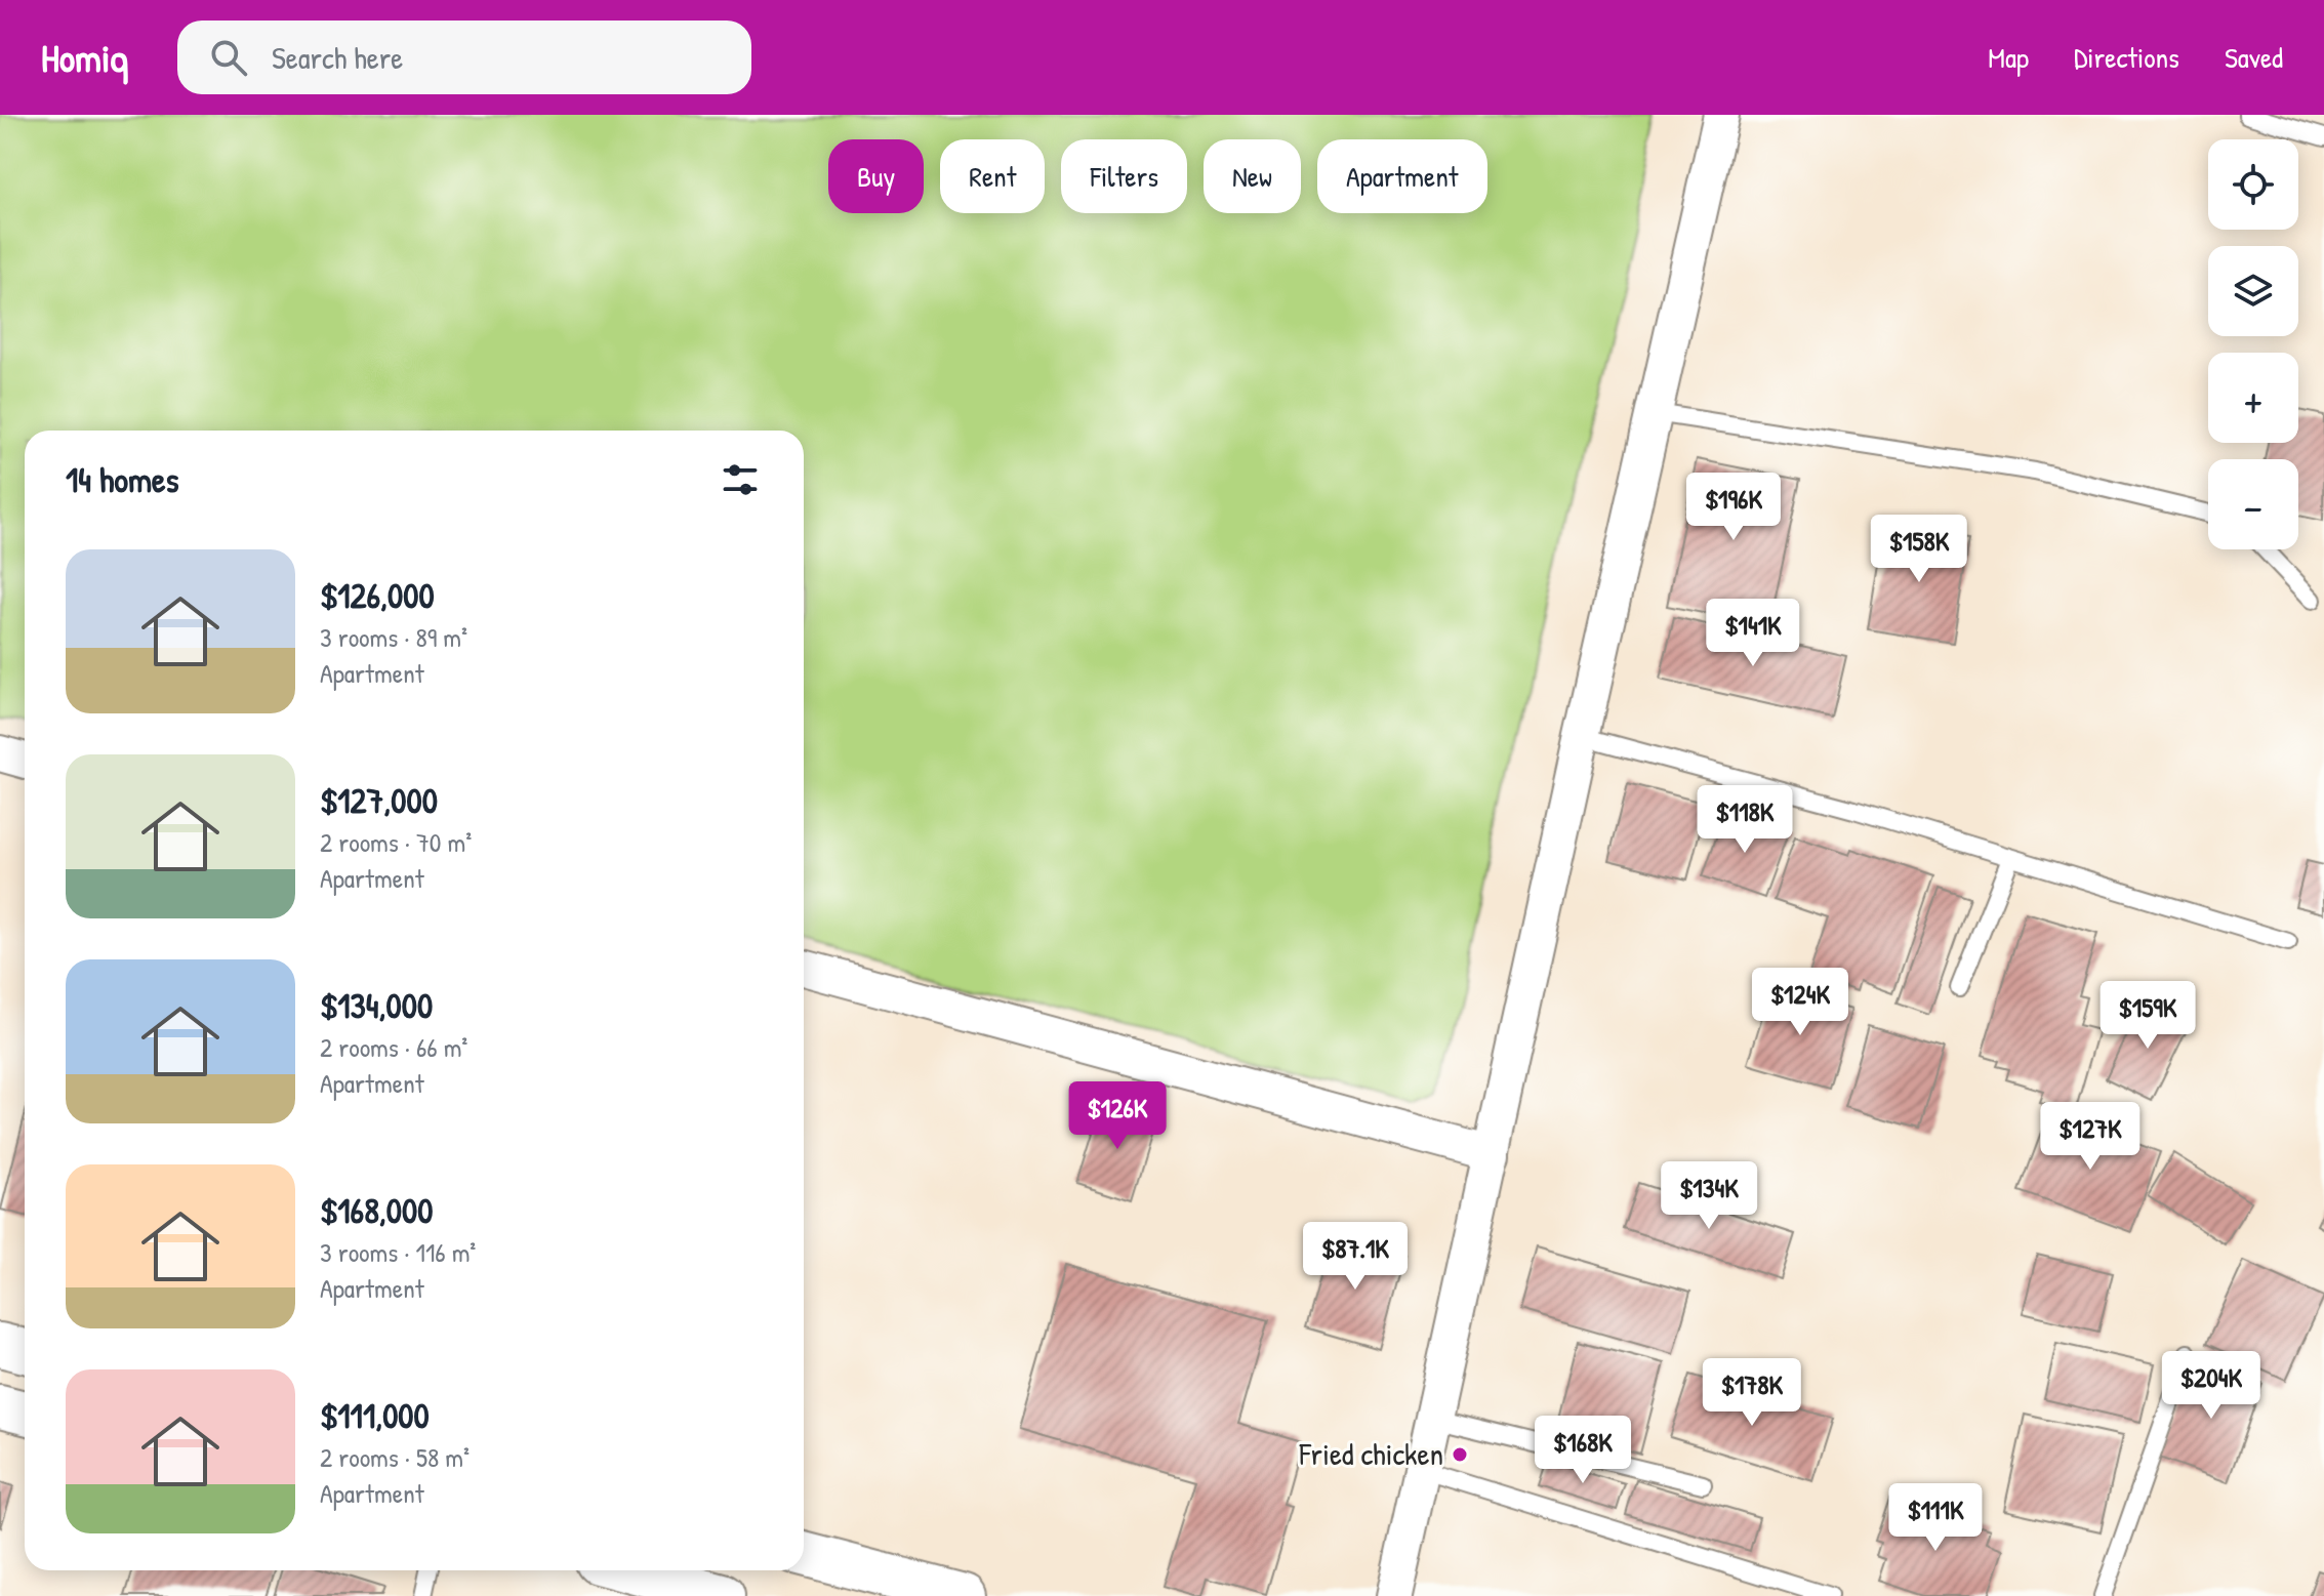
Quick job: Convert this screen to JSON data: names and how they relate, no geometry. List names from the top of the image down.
{
  "places": ["Fried chicken"],
  "page": {
    "header": "Homiq",
    "search": "Search here",
    "nav": ["Map", "Directions", "Saved"],
    "map_buttons": ["+", "−"],
    "chip": [
      "Buy",
      "Rent",
      "Filters",
      "New",
      "Apartment"
    ],
    "heading": "14 homes",
    "price": [
      "$196K",
      "$158K",
      "$141K",
      "$118K",
      "$124K",
      "$159K",
      "$126K",
      "$127K",
      "$134K",
      "$87.1K",
      "$204K",
      "$178K",
      "$168K",
      "$111K"
    ],
    "list": [
      {
        "name": "$126,000",
        "note": "3 rooms · 89 m² · Apartment"
      },
      {
        "name": "$127,000",
        "note": "2 rooms · 70 m² · Apartment"
      },
      {
        "name": "$134,000",
        "note": "2 rooms · 66 m² · Apartment"
      },
      {
        "name": "$168,000",
        "note": "3 rooms · 116 m² · Apartment"
      },
      {
        "name": "$111,000",
        "note": "2 rooms · 58 m² · Apartment"
      }
    ]
  }
}
